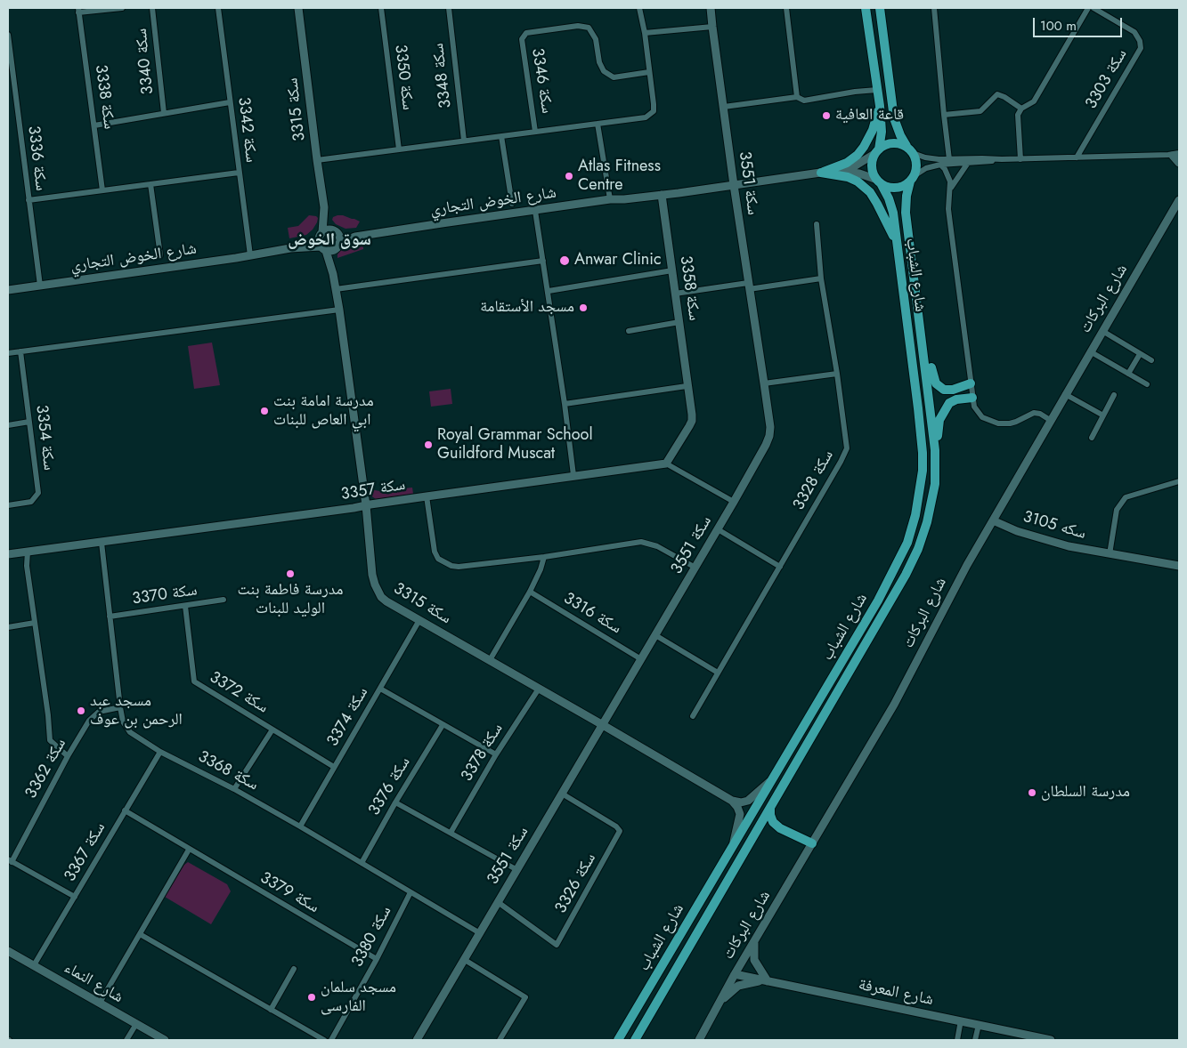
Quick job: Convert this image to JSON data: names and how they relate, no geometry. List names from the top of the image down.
{
  "streets": {
    "main road": ["شارع الشباب"],
    "street": [
      "سكة 3340",
      "سكة 3348",
      "سكة 3350",
      "سكة 3303",
      "سكة 3346",
      "سكة 3338",
      "سكة 3315",
      "سكة 3342",
      "سكة 3336",
      "سكة 3551",
      "شارع الخوض التجاري",
      "سكة 3358",
      "شارع البركات",
      "سكة 3354",
      "سكة 3328",
      "سكة 3357",
      "سكه 3105",
      "سكة 3370",
      "سكة 3316",
      "سكة 3372",
      "سكة 3374",
      "سكة 3378",
      "سكة 3362",
      "سكة 3368",
      "سكة 3376",
      "سكة 3367",
      "سكة 3326",
      "سكة 3379",
      "سكة 3380",
      "شارع النماء",
      "شارع المعرفة"
    ]
  },
  "crossings": [
    ["سكة 3315", "سكة 3551"],
    ["سكة 3315", "شارع الخوض التجاري"],
    ["سكة 3315", "سكة 3357"],
    ["سكة 3315", "سكة 3374"],
    ["سكة 3315", "سكة 3378"],
    ["سكة 3342", "شارع الخوض التجاري"],
    ["سكة 3336", "شارع الخوض التجاري"],
    ["سكة 3551", "شارع الخوض التجاري"],
    ["سكة 3551", "سكة 3316"],
    ["سكة 3551", "سكة 3368"],
    ["سكة 3551", "سكة 3326"],
    ["شارع الخوض التجاري", "شارع الشباب"],
    ["شارع الخوض التجاري", "سكة 3358"],
    ["سكة 3358", "سكة 3357"],
    ["شارع البركات", "سكه 3105"],
    ["شارع البركات", "شارع المعرفة"],
    ["سكة 3357", "سكة 3368"],
    ["سكة 3370", "سكة 3372"],
    ["سكة 3370", "سكة 3368"],
    ["سكة 3372", "سكة 3374"],
    ["سكة 3374", "سكة 3368"],
    ["سكة 3362", "سكة 3368"],
    ["سكة 3368", "سكة 3376"],
    ["سكة 3368", "سكة 3367"],
    ["سكة 3368", "سكة 3380"],
    ["سكة 3367", "سكة 3379"],
    ["سكة 3367", "شارع النماء"],
    ["سكة 3379", "سكة 3380"]
  ],
  "districts": ["سوق الخوض"],
  "places": [
    "قاعة العافية",
    "Atlas Fitness Centre",
    "Anwar Clinic",
    "مسجد الأستقامة",
    "مدرسة امامة بنت ابي العاص للبنات",
    "Royal Grammar School Guildford Muscat",
    "مدرسة فاطمة بنت الوليد للبنات",
    "مسجد عبد الرحمن بن عوف",
    "مدرسة السلطان",
    "مسجد سلمان الفارسى"
  ],
  "scale_bar": "100 m"
}
